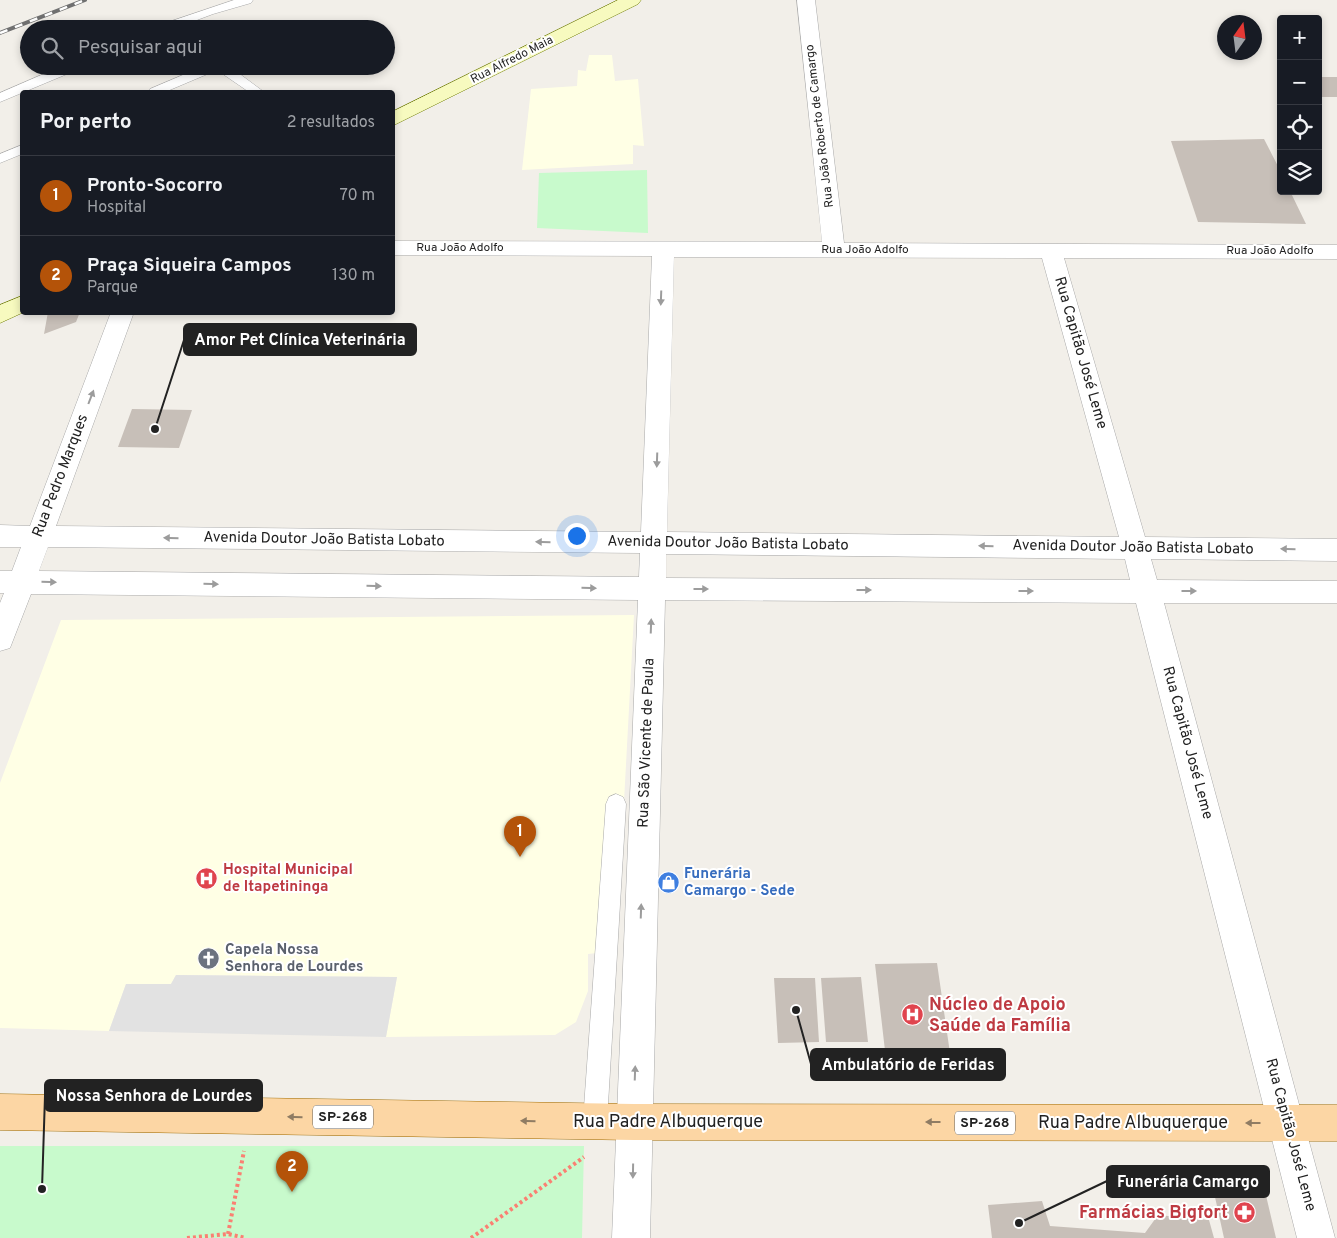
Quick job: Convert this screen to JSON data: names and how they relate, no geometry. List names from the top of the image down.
{
  "streets": {
    "main road": ["Rua Alfredo Maia", "SP-268", "Rua Padre Albuquerque"],
    "street": [
      "Rua João Roberto de Camargo",
      "Rua João Adolfo",
      "Rua Capitão José Leme",
      "Rua Pedro Marques",
      "Avenida Doutor João Batista Lobato",
      "Rua São Vicente de Paula"
    ]
  },
  "crossings": [
    ["Rua João Roberto de Camargo", "Rua João Adolfo"],
    ["Rua João Adolfo", "Rua Capitão José Leme"],
    ["Rua João Adolfo", "Rua São Vicente de Paula"],
    ["Rua Capitão José Leme", "Avenida Doutor João Batista Lobato"],
    ["Rua Capitão José Leme", "Rua Padre Albuquerque"],
    ["Rua Pedro Marques", "Avenida Doutor João Batista Lobato"],
    ["Avenida Doutor João Batista Lobato", "Rua São Vicente de Paula"],
    ["Rua São Vicente de Paula", "Rua Padre Albuquerque"]
  ],
  "one_way": ["Rua Pedro Marques", "Rua Padre Albuquerque"],
  "places": {
    "other": [
      "Amor Pet Clínica Veterinária",
      "Ambulatório de Feridas",
      "Nossa Senhora de Lourdes",
      "Funerária Camargo"
    ],
    "hospital": ["Hospital Municipal de Itapetininga", "Núcleo de Apoio Saúde da Família"],
    "shop": ["Funerária Camargo - Sede"],
    "church": ["Capela Nossa Senhora de Lourdes"],
    "pharmacy": ["Farmácias Bigfort"]
  },
  "north": "top",
  "page": {
    "map_buttons": ["+", "−"],
    "search": "Pesquisar aqui",
    "heading": ["Por perto", "2 resultados"],
    "list": [
      {
        "mark": "1",
        "name": "Pronto-Socorro",
        "note": "Hospital",
        "value": "70 m"
      },
      {
        "mark": "2",
        "name": "Praça Siqueira Campos",
        "note": "Parque",
        "value": "130 m"
      }
    ],
    "pins": ["1", "2"]
  }
}
